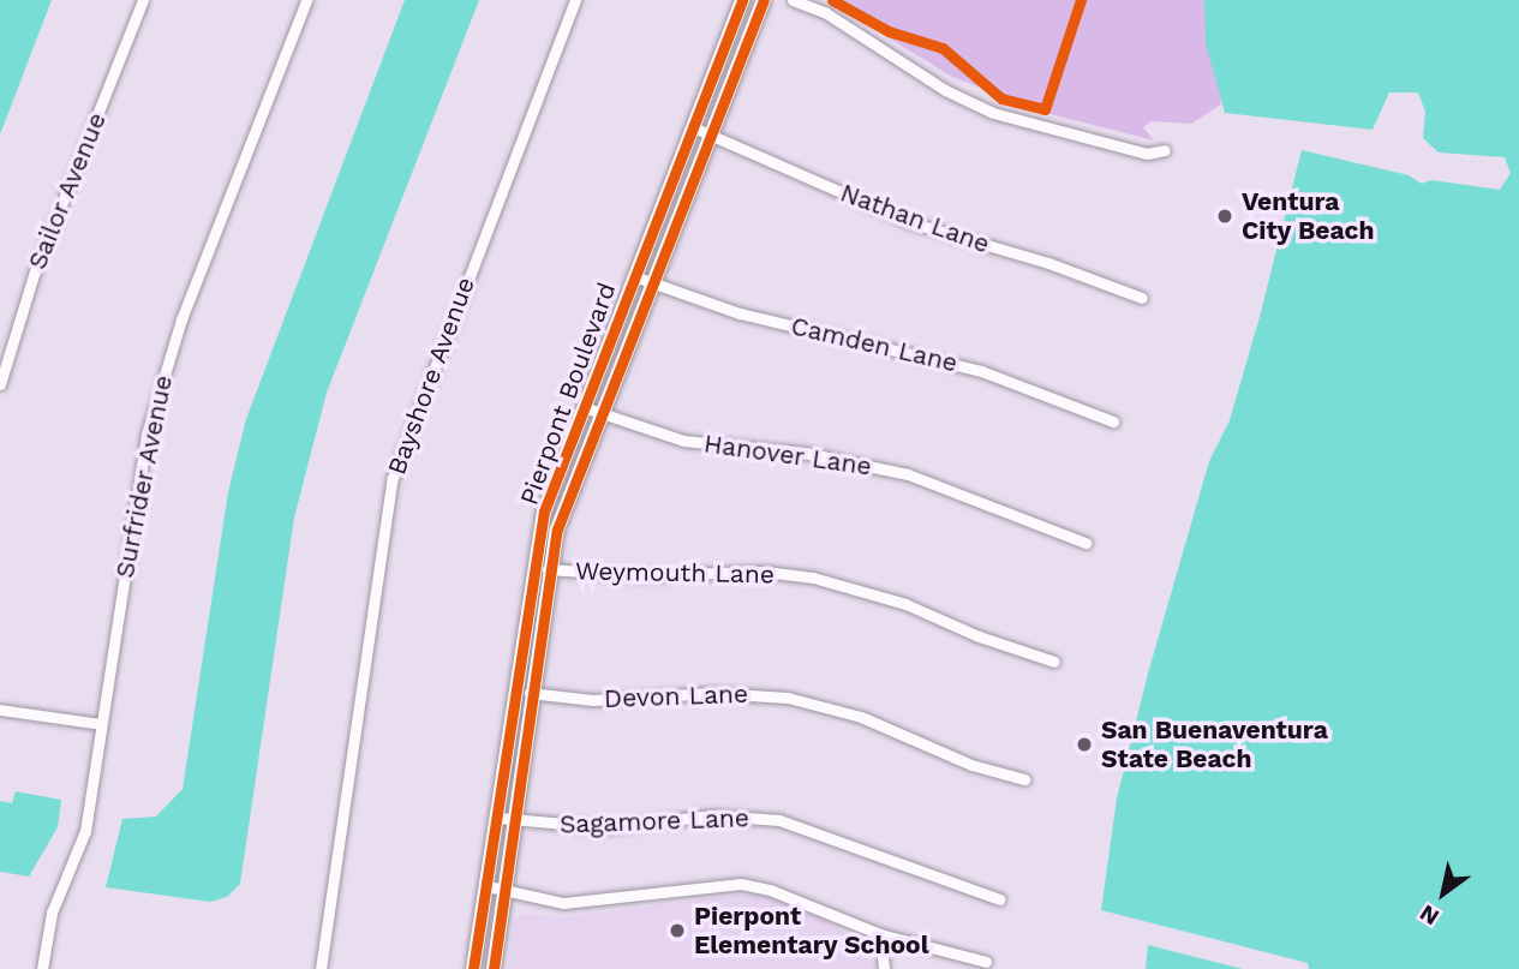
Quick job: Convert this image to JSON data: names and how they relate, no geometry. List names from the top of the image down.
{
  "streets": {
    "street": [
      "Sailor Avenue",
      "Nathan Lane",
      "Camden Lane",
      "Bayshore Avenue",
      "Pierpont Boulevard",
      "Hanover Lane",
      "Surfrider Avenue",
      "Weymouth Lane",
      "Devon Lane",
      "Sagamore Lane"
    ]
  },
  "crossings": [
    ["Nathan Lane", "Pierpont Boulevard"],
    ["Camden Lane", "Pierpont Boulevard"],
    ["Pierpont Boulevard", "Hanover Lane"],
    ["Pierpont Boulevard", "Weymouth Lane"],
    ["Pierpont Boulevard", "Devon Lane"],
    ["Pierpont Boulevard", "Sagamore Lane"]
  ],
  "places": ["Ventura City Beach", "San Buenaventura State Beach", "Pierpont Elementary School"],
  "north": "bottom left"
}
